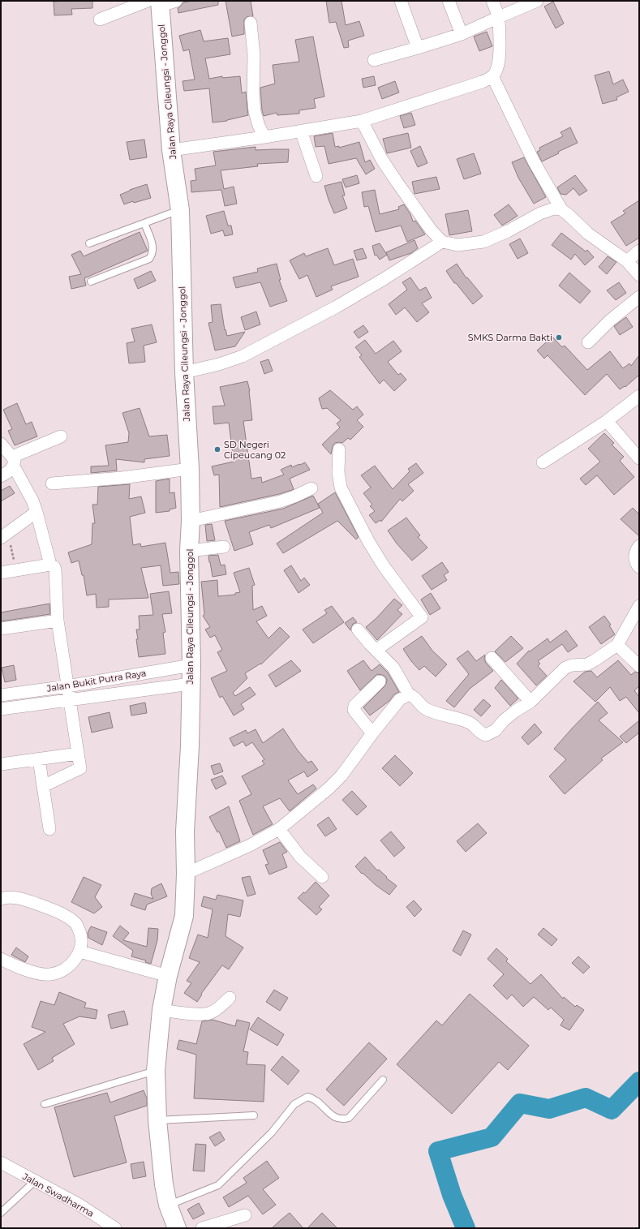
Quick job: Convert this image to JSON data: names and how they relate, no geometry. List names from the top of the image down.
{
  "streets": {
    "main road": ["Jalan Raya Cileungsi - Jonggol"],
    "street": ["Jalan Bukit Putra Raya", "Jalan Swadharma"]
  },
  "crossings": [
    ["Jalan Raya Cileungsi - Jonggol", "Jalan Bukit Putra Raya"]
  ],
  "places": ["SMKS Darma Bakti", "SD Negeri Cipeucang 02"]
}
